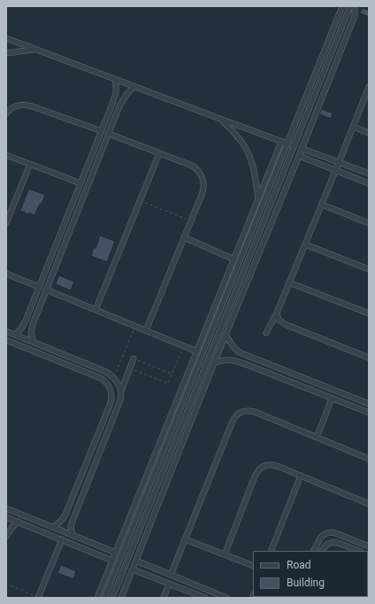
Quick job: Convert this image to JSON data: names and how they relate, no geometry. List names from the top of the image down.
{
  "legend": ["Road", "Building"]
}
